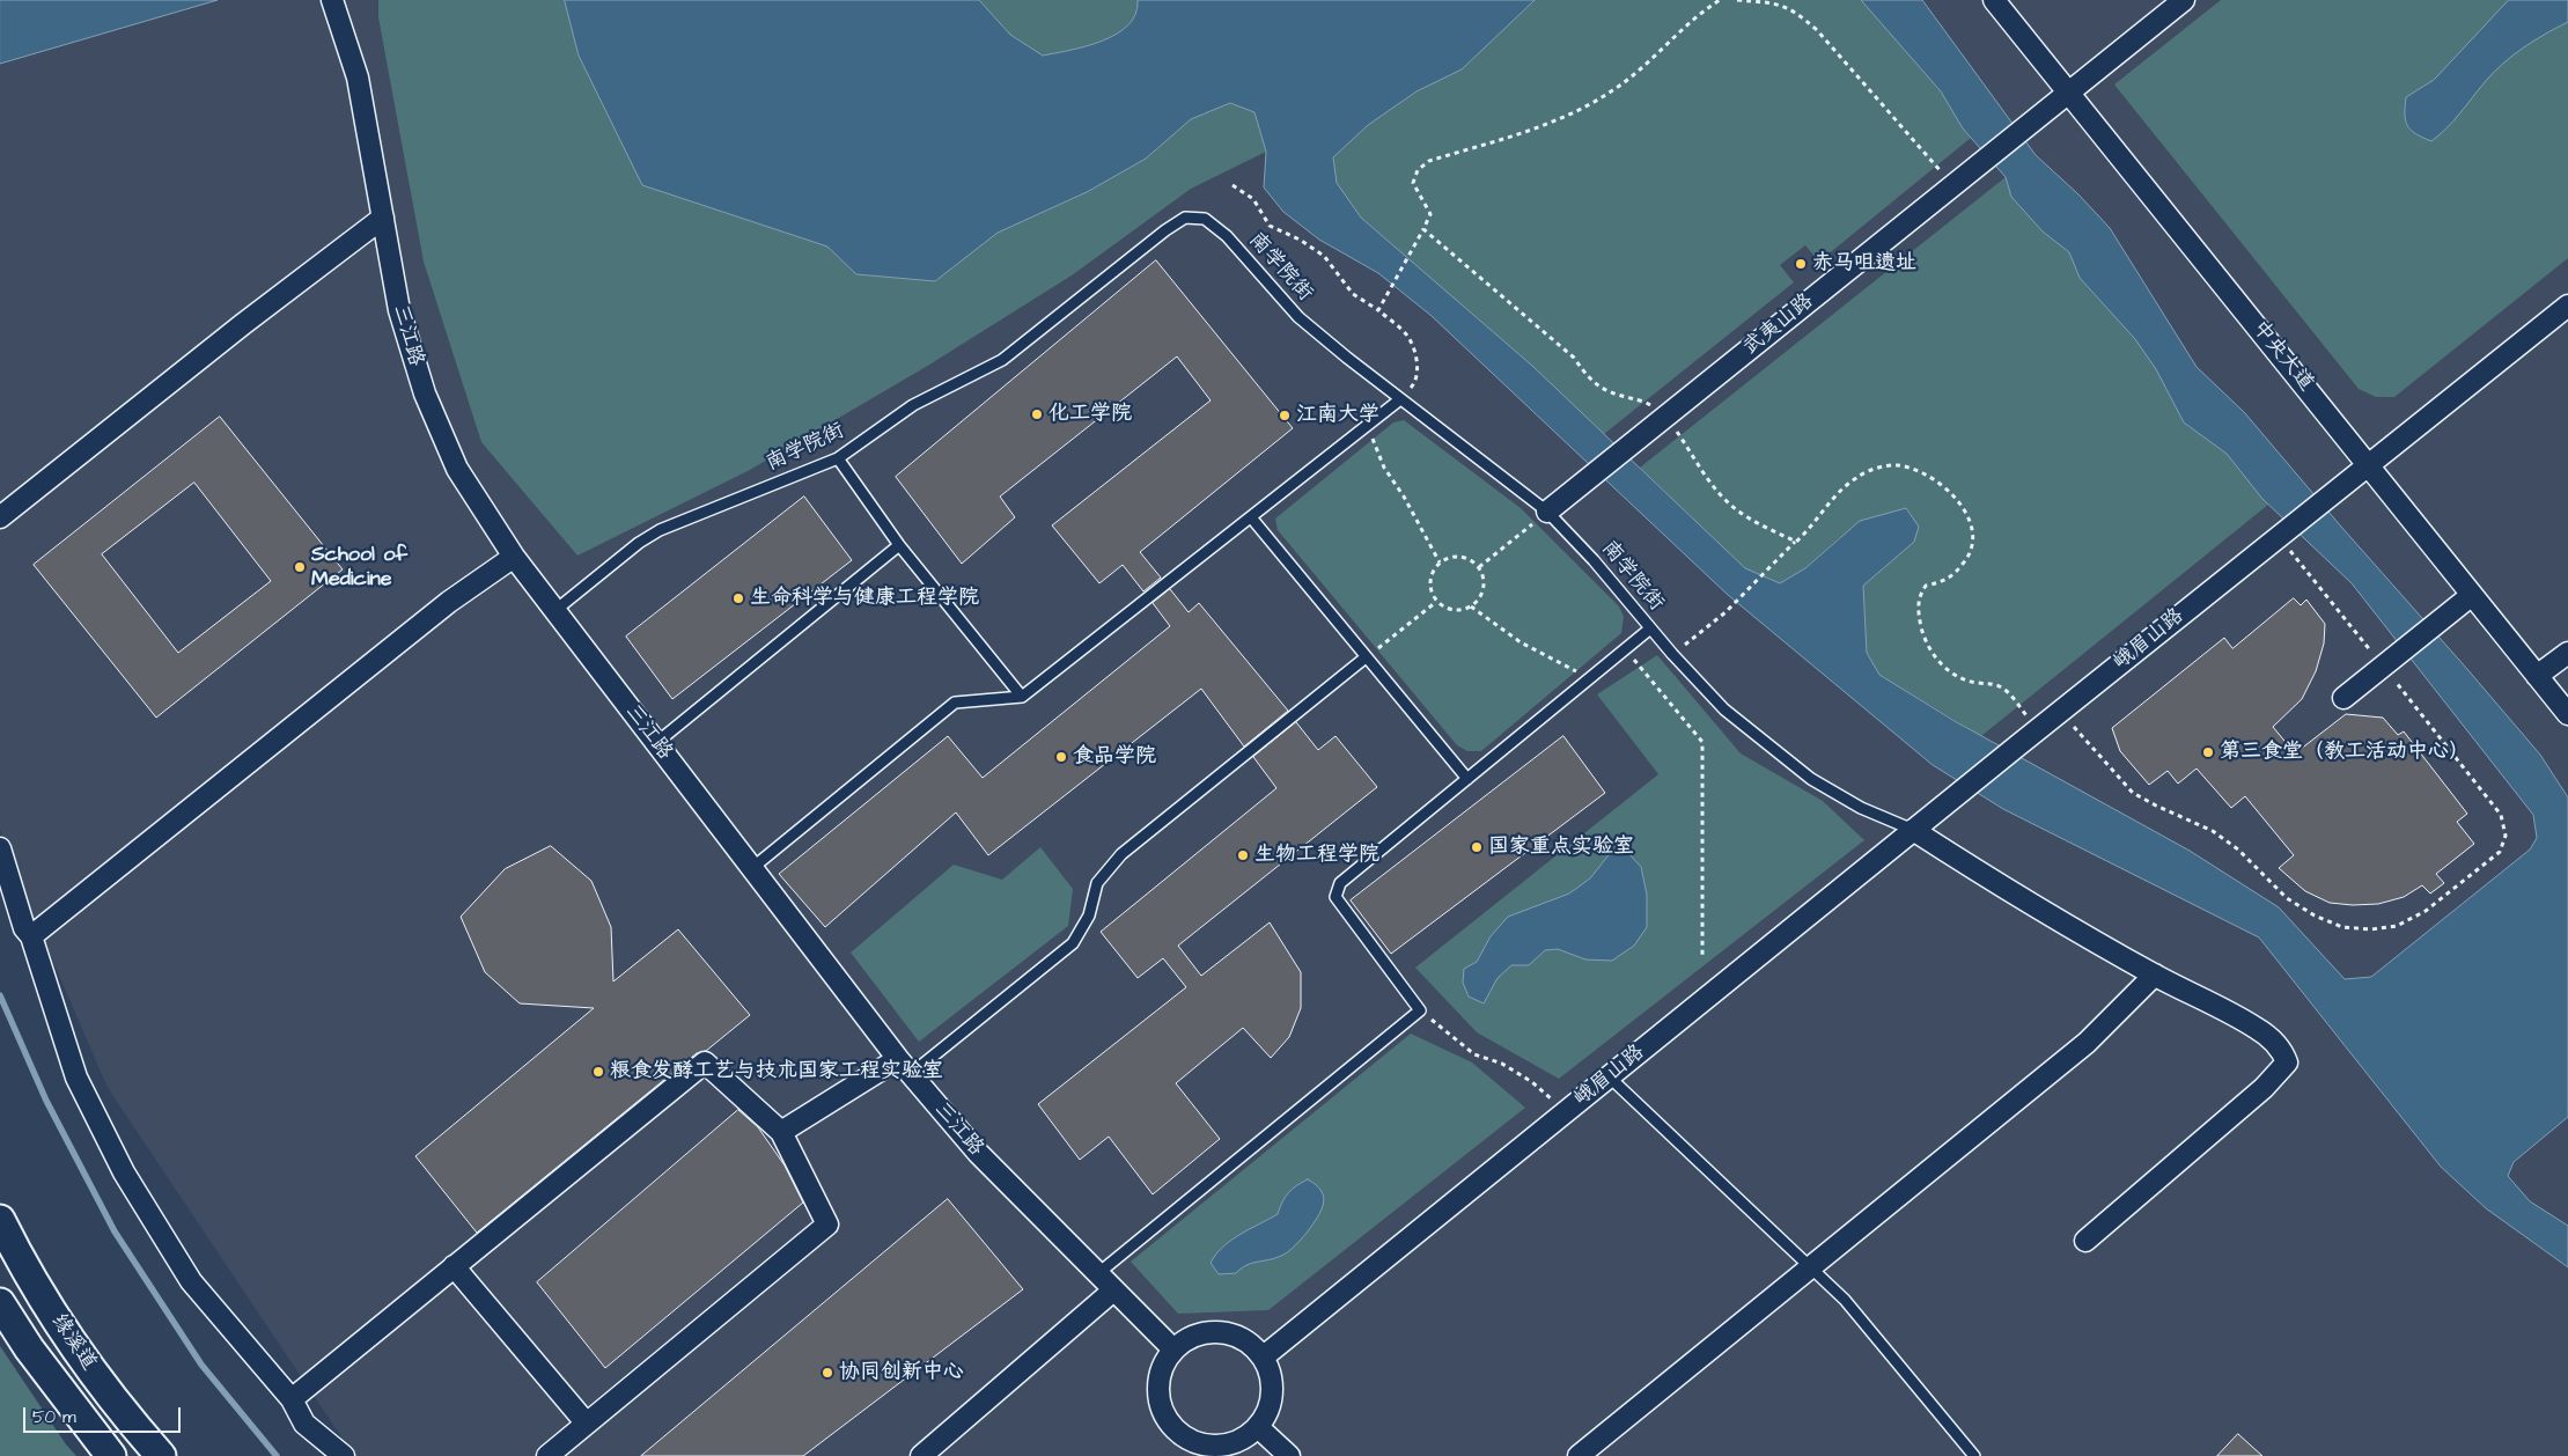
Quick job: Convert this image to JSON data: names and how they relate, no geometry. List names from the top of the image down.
{
  "streets": {
    "main road": ["缘溪道"],
    "street": [
      "武夷山路",
      "三江路",
      "中央大道",
      "峨眉山路"
    ],
    "lane": ["南学院街"]
  },
  "crossings": [
    ["南学院街", "武夷山路"],
    ["南学院街", "三江路"],
    ["南学院街", "峨眉山路"],
    ["武夷山路", "中央大道"],
    ["三江路", "峨眉山路"],
    ["中央大道", "峨眉山路"]
  ],
  "places": [
    "赤马咀遗址",
    "化工学院",
    "江南大学",
    "School of Medicine",
    "生命科学与健康工程学院",
    "第三食堂（教工活动中心）",
    "食品学院",
    "国家重点实验室",
    "生物工程学院",
    "粮食发酵工艺与技术国家工程实验室",
    "协同创新中心"
  ],
  "scale_bar": "50 m"
}
